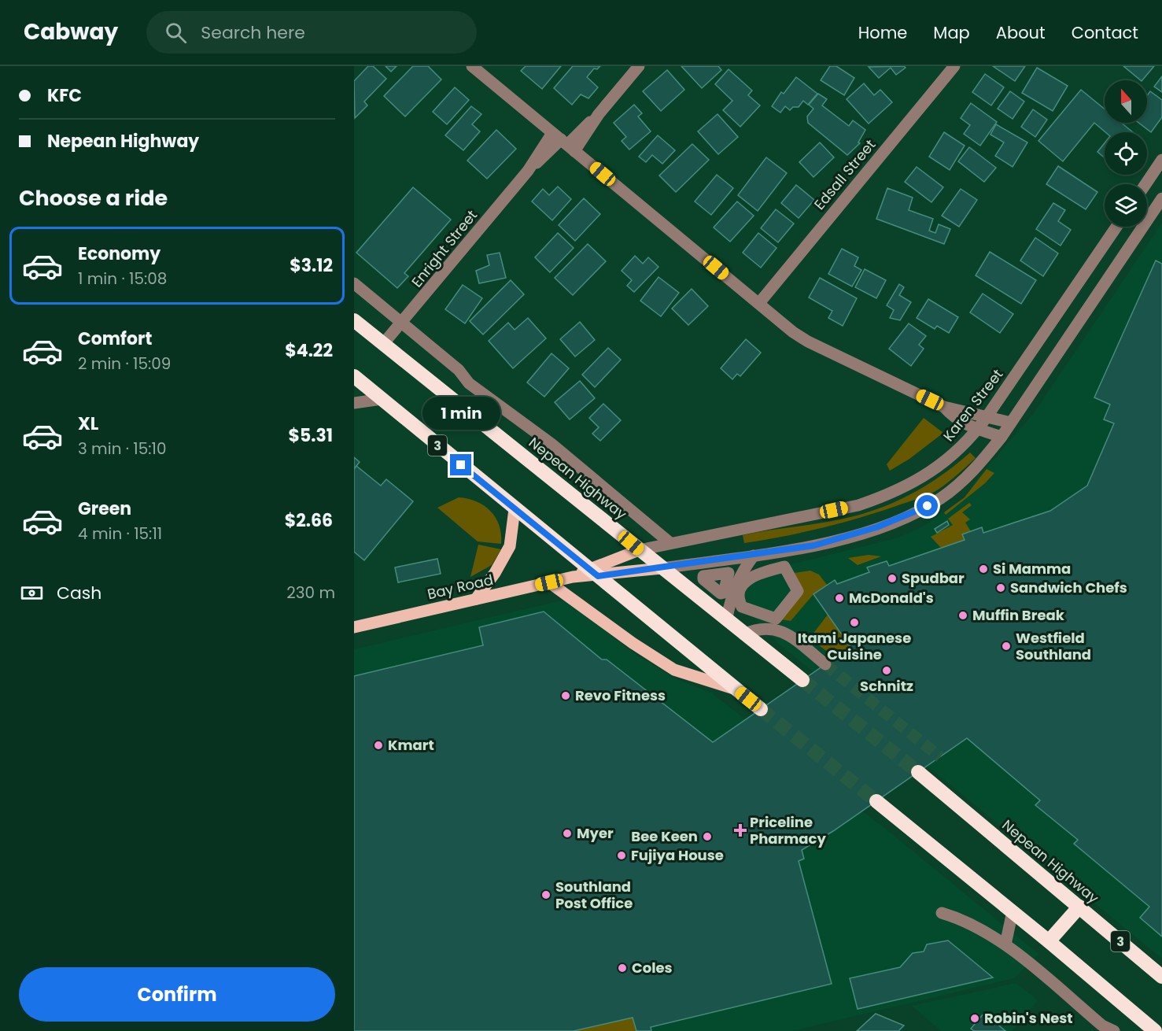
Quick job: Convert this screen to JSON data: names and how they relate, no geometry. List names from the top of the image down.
{
  "streets": {
    "highway": ["3", "Nepean Highway"],
    "main road": ["Karen Street", "Bay Road"],
    "street": ["Edsall Street", "Enright Street"]
  },
  "crossings": [
    ["Enright Street", "Nepean Highway"],
    ["Karen Street", "3"],
    ["Karen Street", "Nepean Highway"],
    ["Karen Street", "Bay Road"],
    ["3", "Bay Road"],
    ["Nepean Highway", "Bay Road"]
  ],
  "places": {
    "other": [
      "Si Mamma",
      "Spudbar",
      "Sandwich Chefs",
      "McDonald's",
      "Muffin Break",
      "Itami Japanese Cuisine",
      "Westfield Southland",
      "Schnitz",
      "Revo Fitness",
      "Kmart",
      "Myer",
      "Bee Keen",
      "Fujiya House",
      "Southland Post Office",
      "Coles",
      "Robin's Nest"
    ],
    "health": ["Priceline Pharmacy"]
  },
  "north": "top",
  "page": {
    "header": "Cabway",
    "search": "Search here",
    "nav": [
      "Home",
      "Map",
      "About",
      "Contact"
    ],
    "banner": ["KFC", "Nepean Highway"],
    "heading": "Choose a ride",
    "list": [
      {
        "name": "Economy",
        "note": "1 min · 15:08",
        "value": "$3.12"
      },
      {
        "name": "Comfort",
        "note": "2 min · 15:09",
        "value": "$4.22"
      },
      {
        "name": "XL",
        "note": "3 min · 15:10",
        "value": "$5.31"
      },
      {
        "name": "Green",
        "note": "4 min · 15:11",
        "value": "$2.66"
      }
    ],
    "bubble": "1 min",
    "pay": ["Cash", "230 m"],
    "buttons": "Confirm"
  }
}
